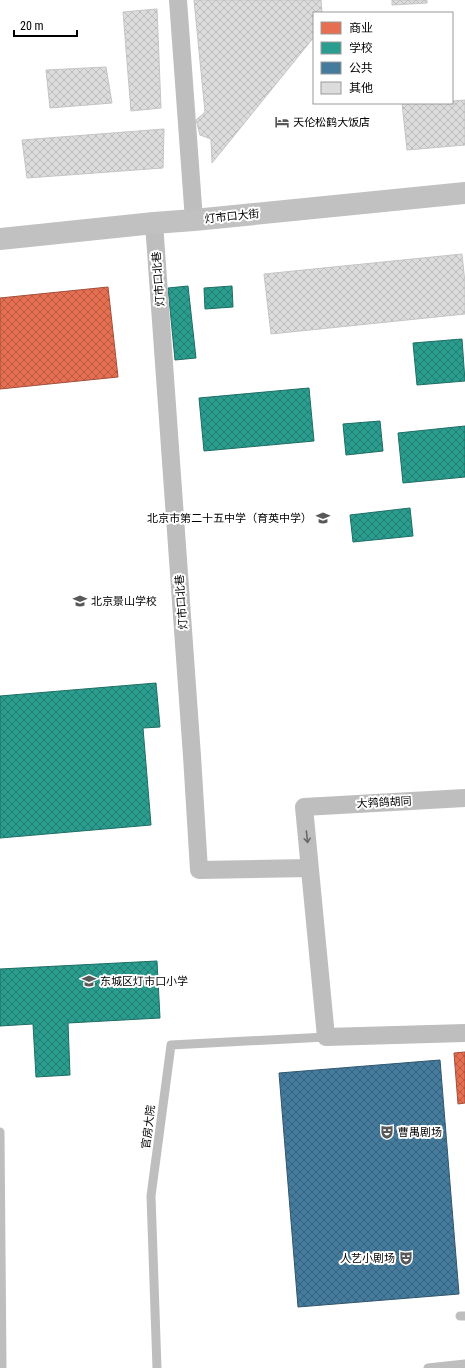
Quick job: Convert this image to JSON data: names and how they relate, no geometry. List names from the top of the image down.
{
  "streets": {
    "street": ["灯市口大街", "灯市口北巷", "大鹁鸽胡同"],
    "lane": ["官房大院"]
  },
  "crossings": [
    ["灯市口大街", "灯市口北巷"],
    ["灯市口北巷", "大鹁鸽胡同"]
  ],
  "places": {
    "hotel": ["天伦松鹤大饭店"],
    "school or university": ["北京市第二十五中学（育英中学）", "北京景山学校", "东城区灯市口小学"],
    "theatre": ["曹禺剧场", "人艺小剧场"]
  },
  "legend": [
    "商业",
    "学校",
    "公共",
    "其他"
  ],
  "scale_bar": "20 m"
}
